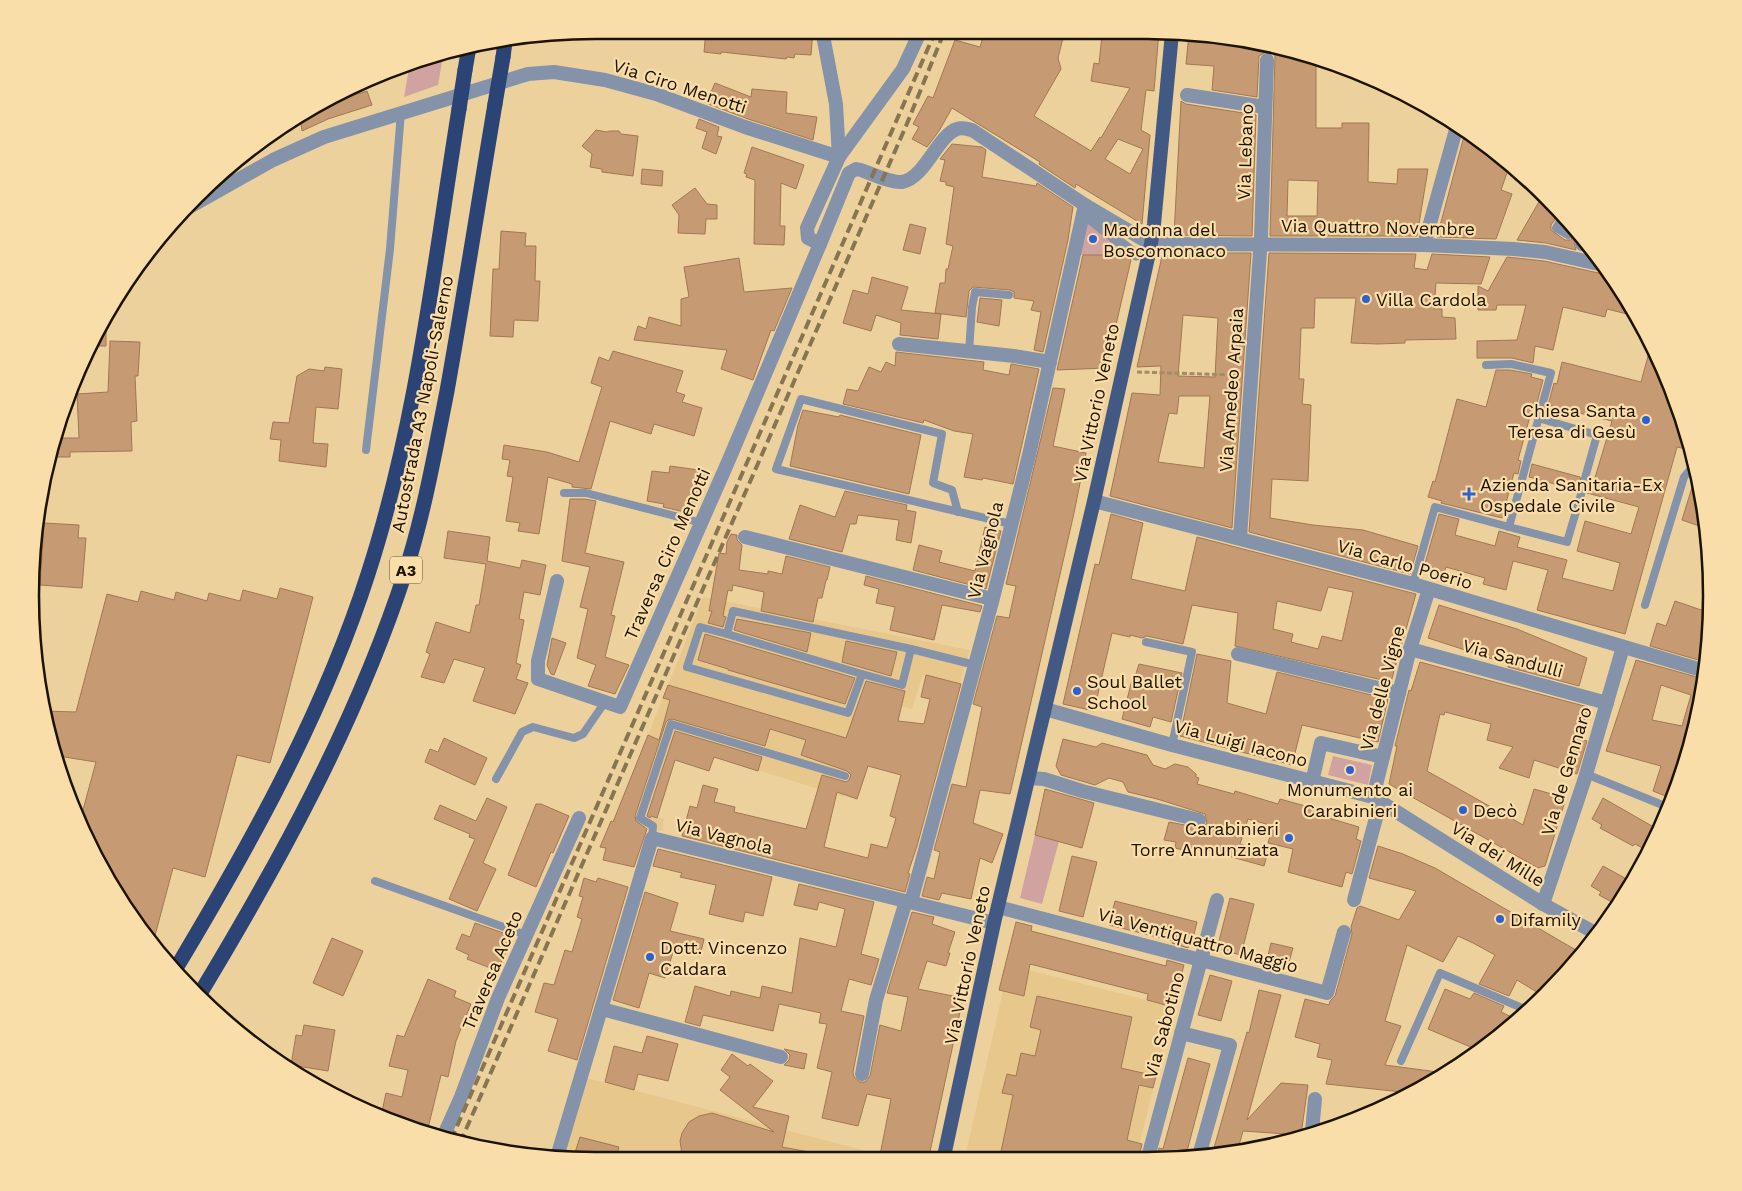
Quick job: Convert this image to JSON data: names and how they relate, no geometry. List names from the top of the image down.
{
  "streets": {
    "highway": ["Autostrada A3 Napoli-Salerno", "A3"],
    "main road": ["Via Vittorio Veneto"],
    "street": [
      "Via Ciro Menotti",
      "Via Lebano",
      "Via Quattro Novembre",
      "Via Amedeo Arpaia",
      "Via Vagnola",
      "Traversa Ciro Menotti",
      "Via Carlo Poerio",
      "Via Sandulli",
      "Via delle Vigne",
      "Via Luigi Iacono",
      "Via de Gennaro",
      "Via dei Mille",
      "Via Ventiquattro Maggio",
      "Traversa Aceto",
      "Via Sabotino"
    ]
  },
  "crossings": [
    ["Via Lebano", "Via Quattro Novembre"],
    ["Via Lebano", "Via Amedeo Arpaia"],
    ["Via Quattro Novembre", "Via Amedeo Arpaia"],
    ["Via Quattro Novembre", "Via Vittorio Veneto"],
    ["Via Amedeo Arpaia", "Via Carlo Poerio"],
    ["Via Vittorio Veneto", "Via Carlo Poerio"],
    ["Via Vittorio Veneto", "Via Luigi Iacono"],
    ["Via Vittorio Veneto", "Via Ventiquattro Maggio"],
    ["Via Carlo Poerio", "Via delle Vigne"],
    ["Via Carlo Poerio", "Via de Gennaro"],
    ["Via Sandulli", "Via delle Vigne"],
    ["Via Sandulli", "Via de Gennaro"],
    ["Via delle Vigne", "Via Luigi Iacono"],
    ["Via delle Vigne", "Via dei Mille"],
    ["Via Luigi Iacono", "Via dei Mille"],
    ["Via de Gennaro", "Via dei Mille"],
    ["Via Ventiquattro Maggio", "Via Sabotino"]
  ],
  "places": {
    "other": [
      "Madonna del Boscomonaco",
      "Villa Cardola",
      "Chiesa Santa Teresa di Gesù",
      "Soul Ballet School",
      "Monumento ai Carabinieri",
      "Decò",
      "Carabinieri Torre Annunziata",
      "Difamily",
      "Dott. Vincenzo Caldara"
    ],
    "health": ["Azienda Sanitaria-Ex Ospedale Civile"]
  }
}
